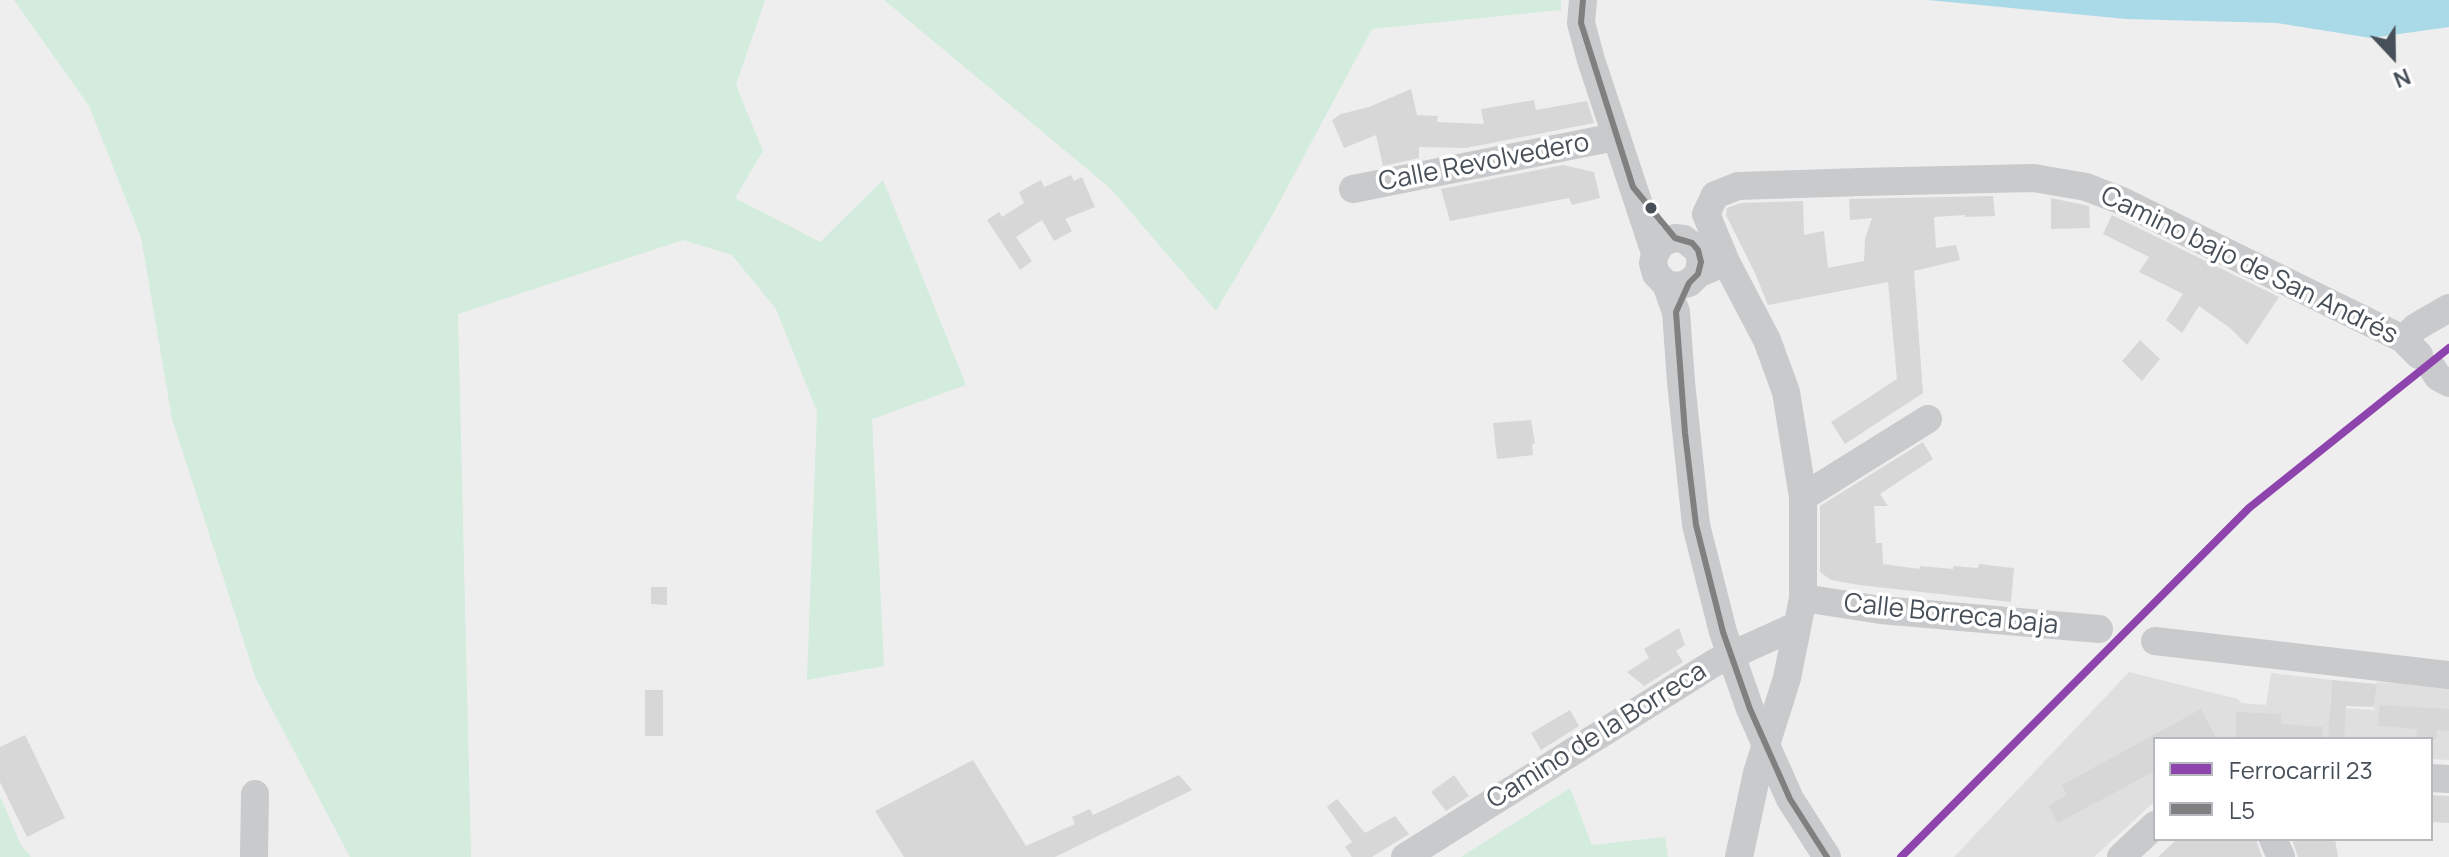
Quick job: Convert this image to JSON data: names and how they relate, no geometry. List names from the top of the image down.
{
  "streets": {
    "street": [
      "Calle Revolvedero",
      "Camino bajo de San Andrés",
      "Calle Borreca baja",
      "Camino de la Borreca"
    ]
  },
  "lines": ["transit line L5", "rail line 23"],
  "legend": ["Ferrocarril 23", "L5"],
  "north": "bottom"
}
